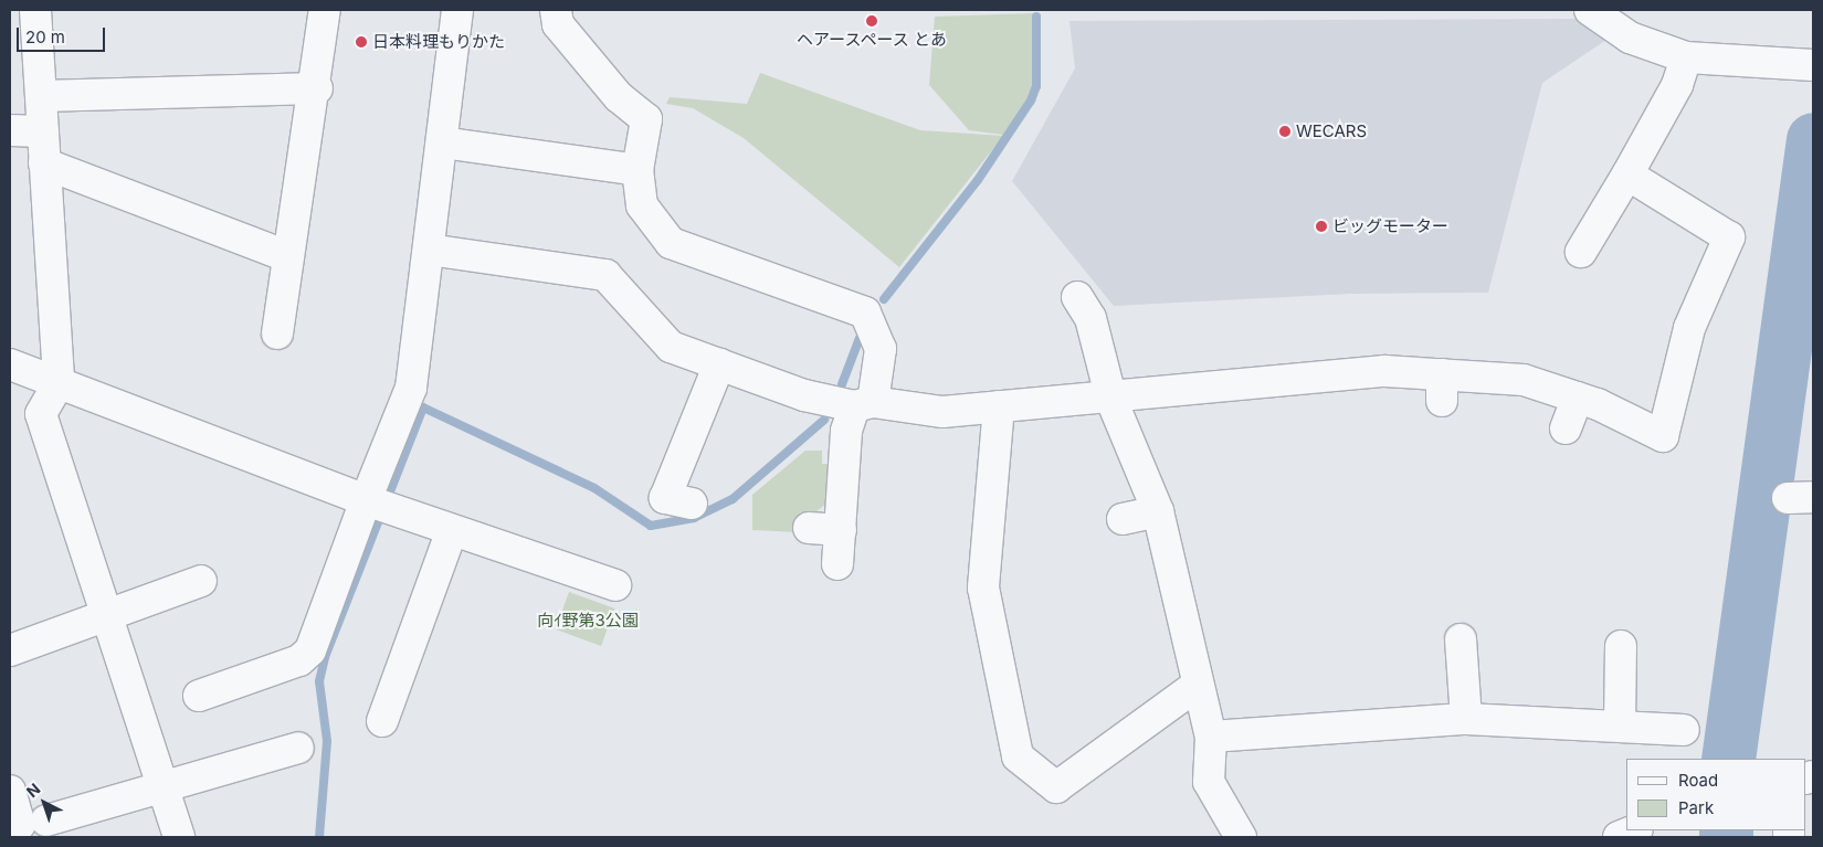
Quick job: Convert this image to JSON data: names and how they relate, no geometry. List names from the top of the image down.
{
  "parks": ["向ｲ野第3公園"],
  "places": [
    "ヘアースペース とあ",
    "日本料理もりかた",
    "WECARS",
    "ビッグモーター"
  ],
  "legend": ["Road", "Park"],
  "scale_bar": "20 m",
  "north": "top left"
}
